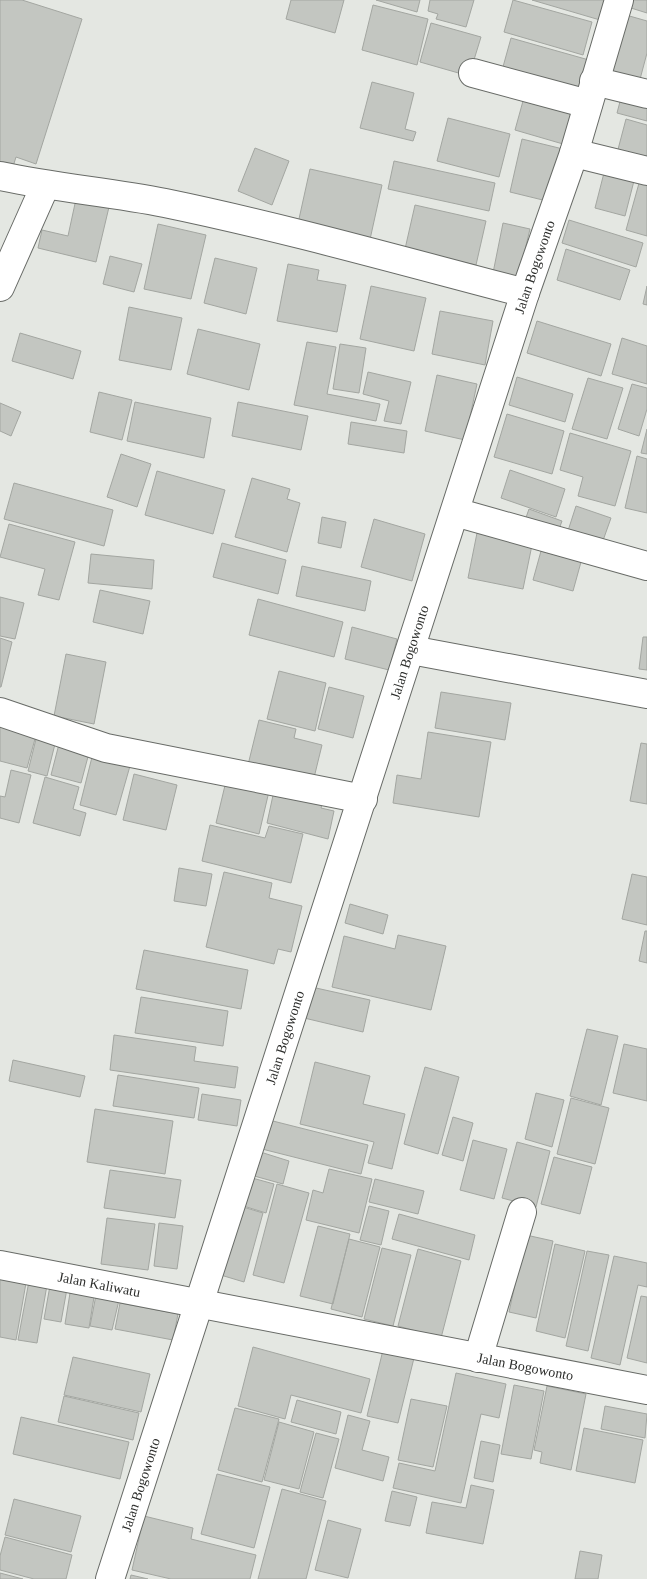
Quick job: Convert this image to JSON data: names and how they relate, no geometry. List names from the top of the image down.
{
  "streets": {
    "street": ["Jalan Bogowonto", "Jalan Kaliwatu"]
  },
  "crossings": [
    ["Jalan Bogowonto", "Jalan Kaliwatu"]
  ]
}
